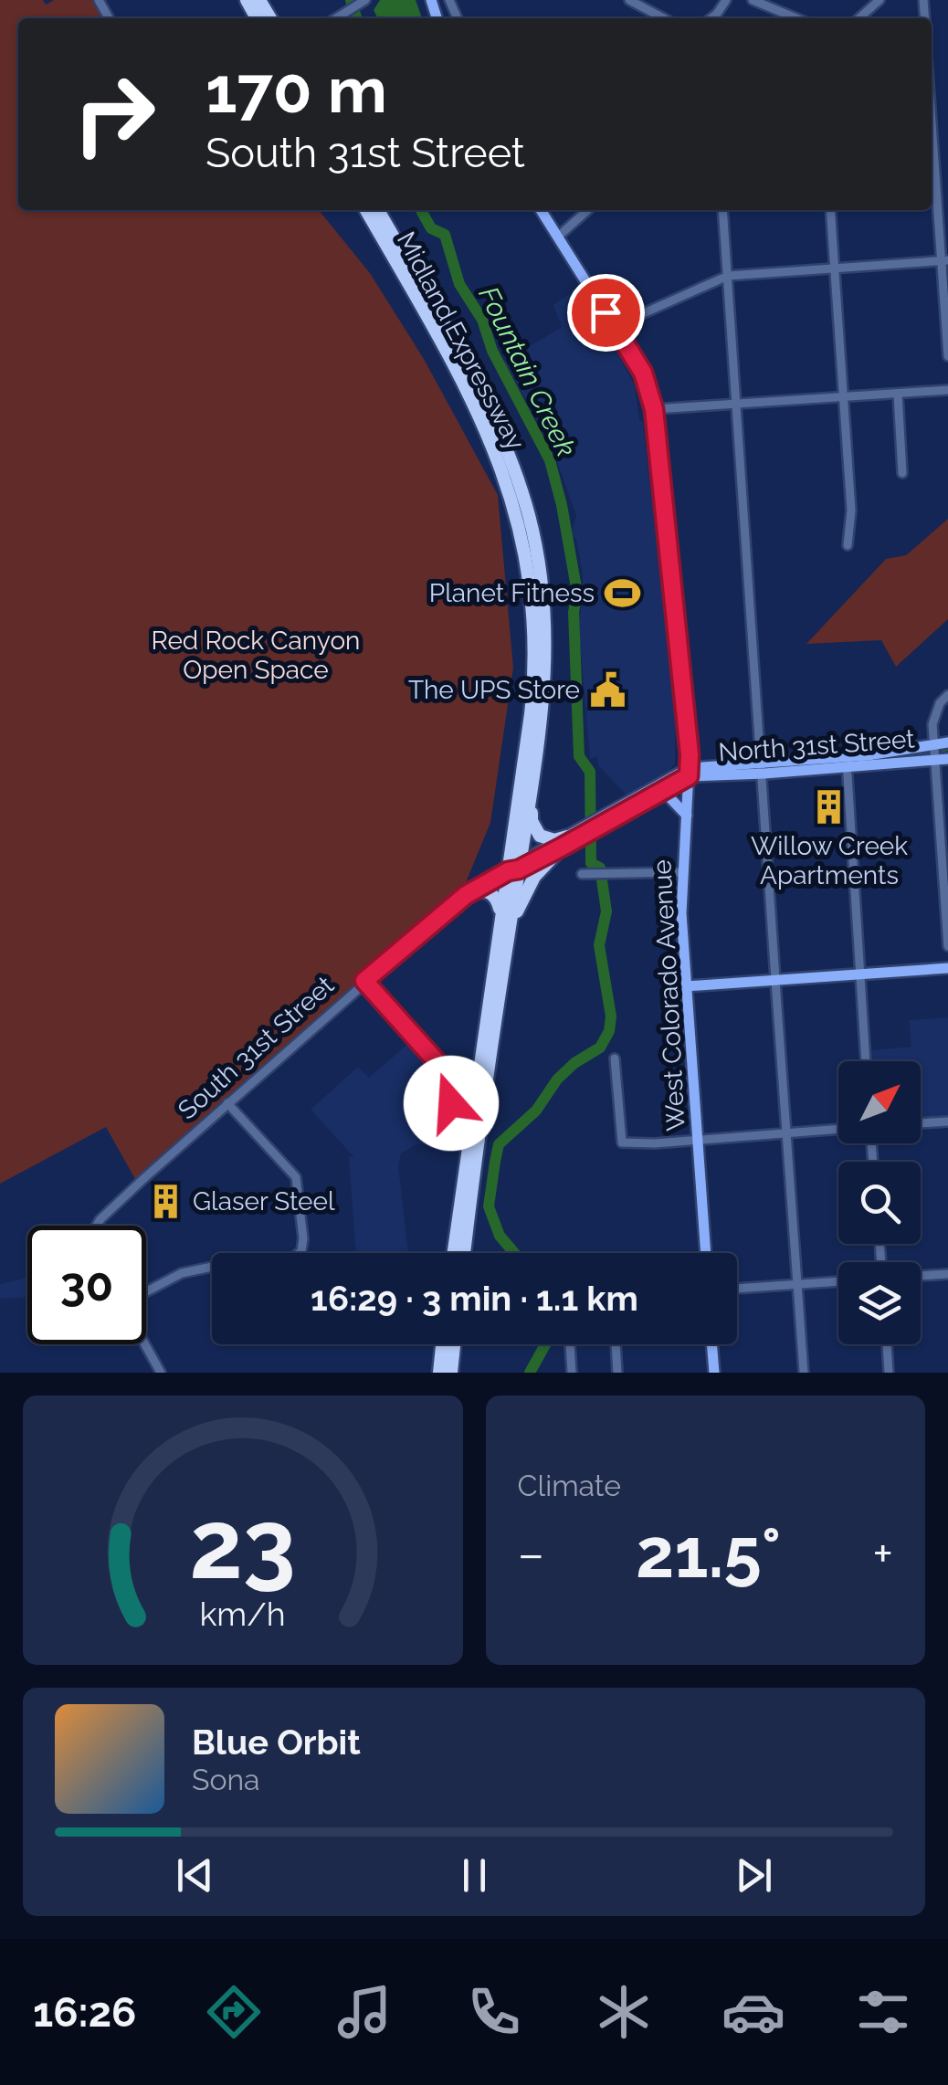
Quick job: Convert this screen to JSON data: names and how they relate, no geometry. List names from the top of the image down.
{
  "streets": {
    "highway": ["Midland Expressway"],
    "main road": ["North 31st Street", "West Colorado Avenue", "South 31st Street"]
  },
  "crossings": [
    ["North 31st Street", "South 31st Street"],
    ["West Colorado Avenue", "South 31st Street"]
  ],
  "water": ["Fountain Creek"],
  "parks": ["Red Rock Canyon Open Space"],
  "places": {
    "sports": ["Planet Fitness"],
    "public building": ["The UPS Store"],
    "building": ["Willow Creek Apartments", "Glaser Steel"]
  },
  "north": "top right",
  "page": {
    "turn": ["170 m", "South 31st Street"],
    "limit": "30",
    "trip": "16:29 · 3 min · 1.1 km",
    "tile": "Climate",
    "heat": ["−", "21.5°", "+"],
    "song": ["Blue Orbit", "Sona"],
    "tabs": "16:26",
    "gauge": ["23", "km/h"]
  }
}
